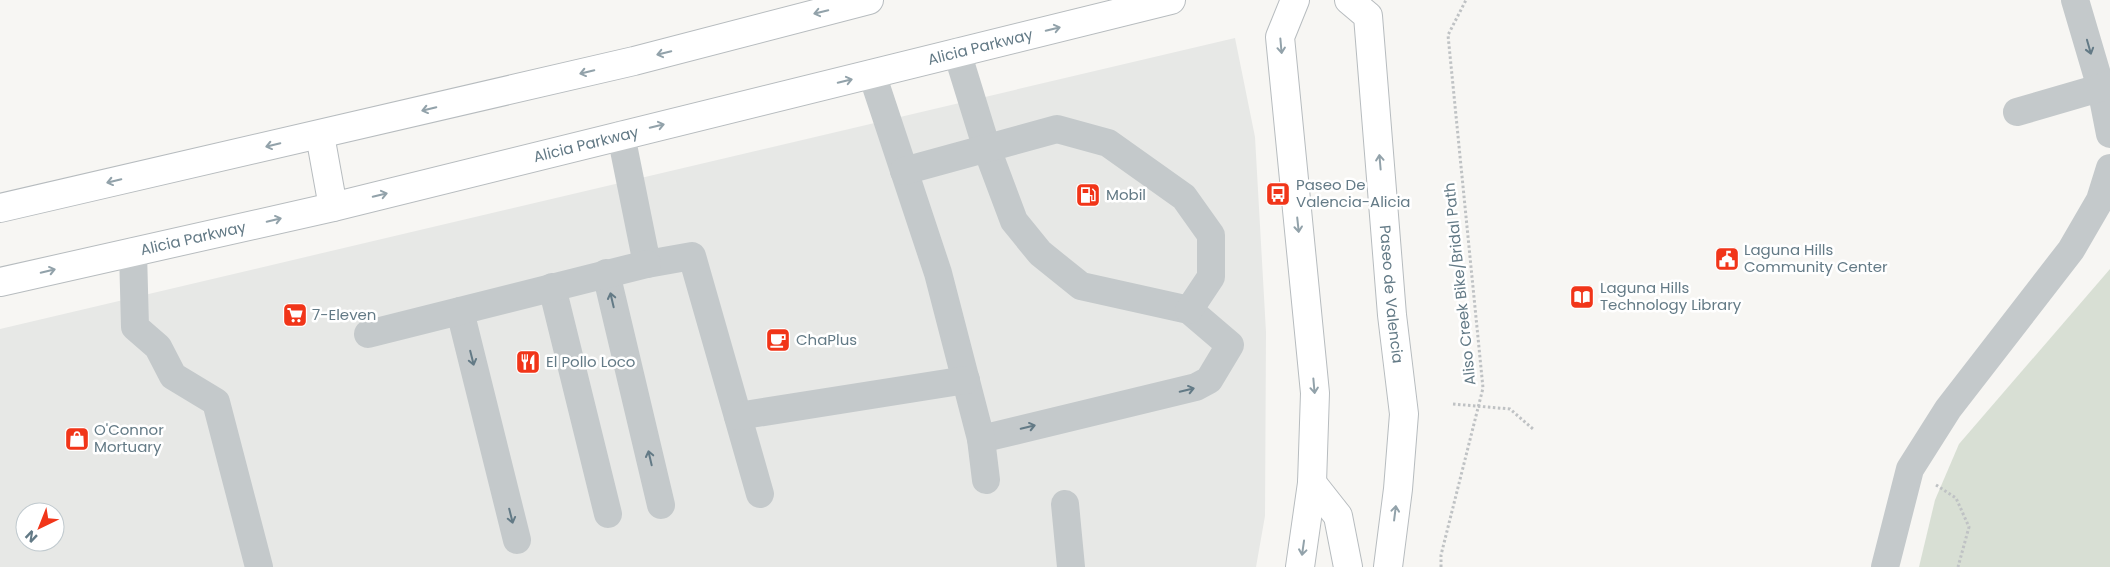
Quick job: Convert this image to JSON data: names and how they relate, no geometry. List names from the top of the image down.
{
  "streets": {
    "main road": ["Alicia Parkway", "Paseo de Valencia"],
    "path": ["Aliso Creek Bike/Bridal Path"]
  },
  "places": {
    "bus stop": ["Paseo De Valencia-Alicia"],
    "fuel station": ["Mobil"],
    "public building": ["Laguna Hills Community Center"],
    "library": ["Laguna Hills Technology Library"],
    "supermarket": ["7-Eleven"],
    "cafe": ["ChaPlus"],
    "restaurant": ["El Pollo Loco"],
    "shop": ["O'Connor Mortuary"]
  },
  "north": "bottom left"
}
